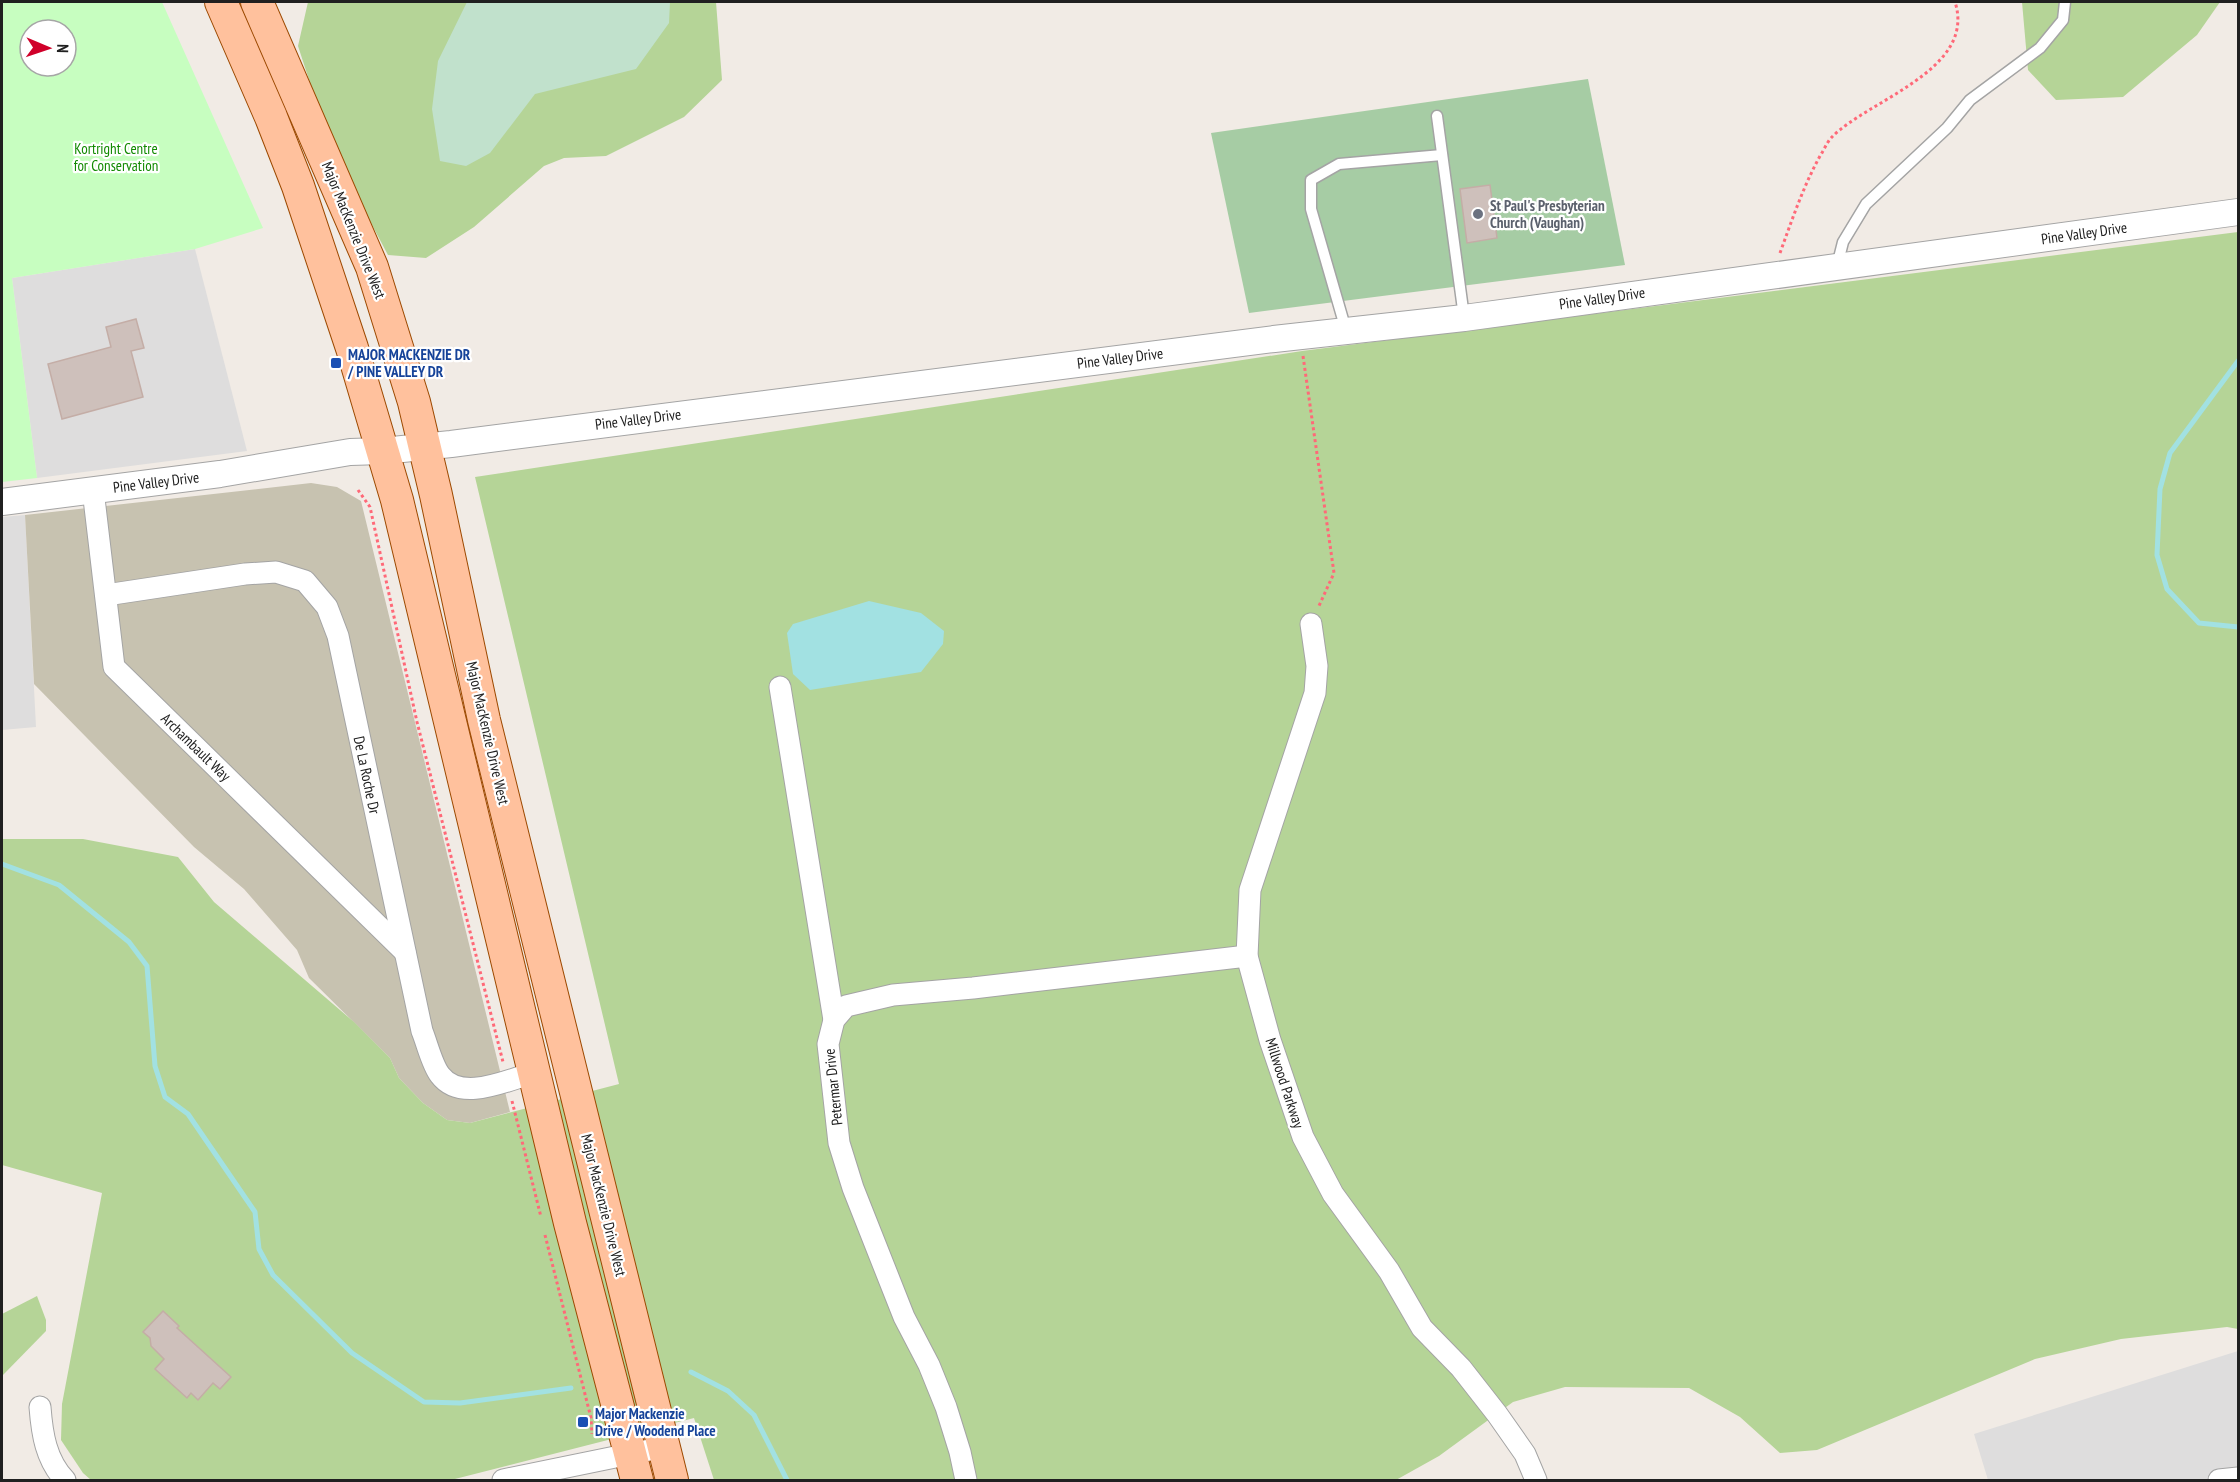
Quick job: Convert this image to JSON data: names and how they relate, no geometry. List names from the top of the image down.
{
  "streets": {
    "main road": ["Major MacKenzie Drive West"],
    "street": [
      "Pine Valley Drive",
      "Archambault Way",
      "De La Roche Dr",
      "Millwood Parkway",
      "Petermar Drive"
    ]
  },
  "crossings": [
    ["Major MacKenzie Drive West", "Pine Valley Drive"],
    ["Pine Valley Drive", "Archambault Way"],
    ["Archambault Way", "De La Roche Dr"]
  ],
  "parks": ["Kortright Centre for Conservation"],
  "places": {
    "other": ["St Paul's Presbyterian Church (Vaughan)"],
    "transit": ["MAJOR MACKENZIE DR / PINE VALLEY DR", "Major Mackenzie Drive / Woodend Place"]
  },
  "north": "right"
}
